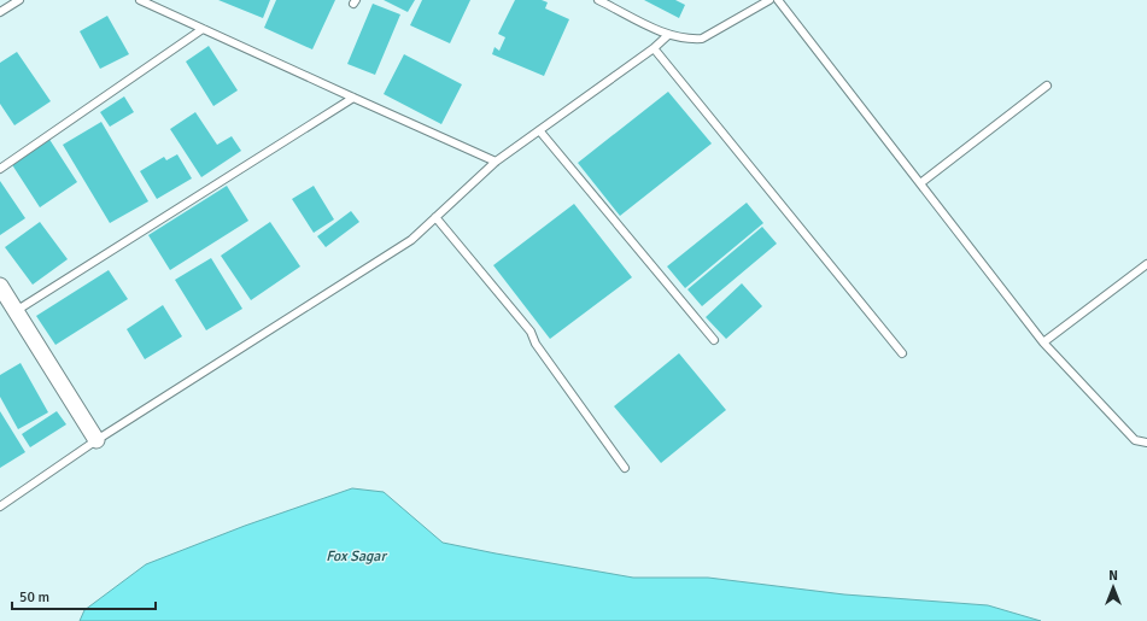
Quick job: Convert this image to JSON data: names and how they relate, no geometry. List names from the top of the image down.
{
  "water": ["Fox Sagar"],
  "scale_bar": "50 m",
  "north": "top"
}
